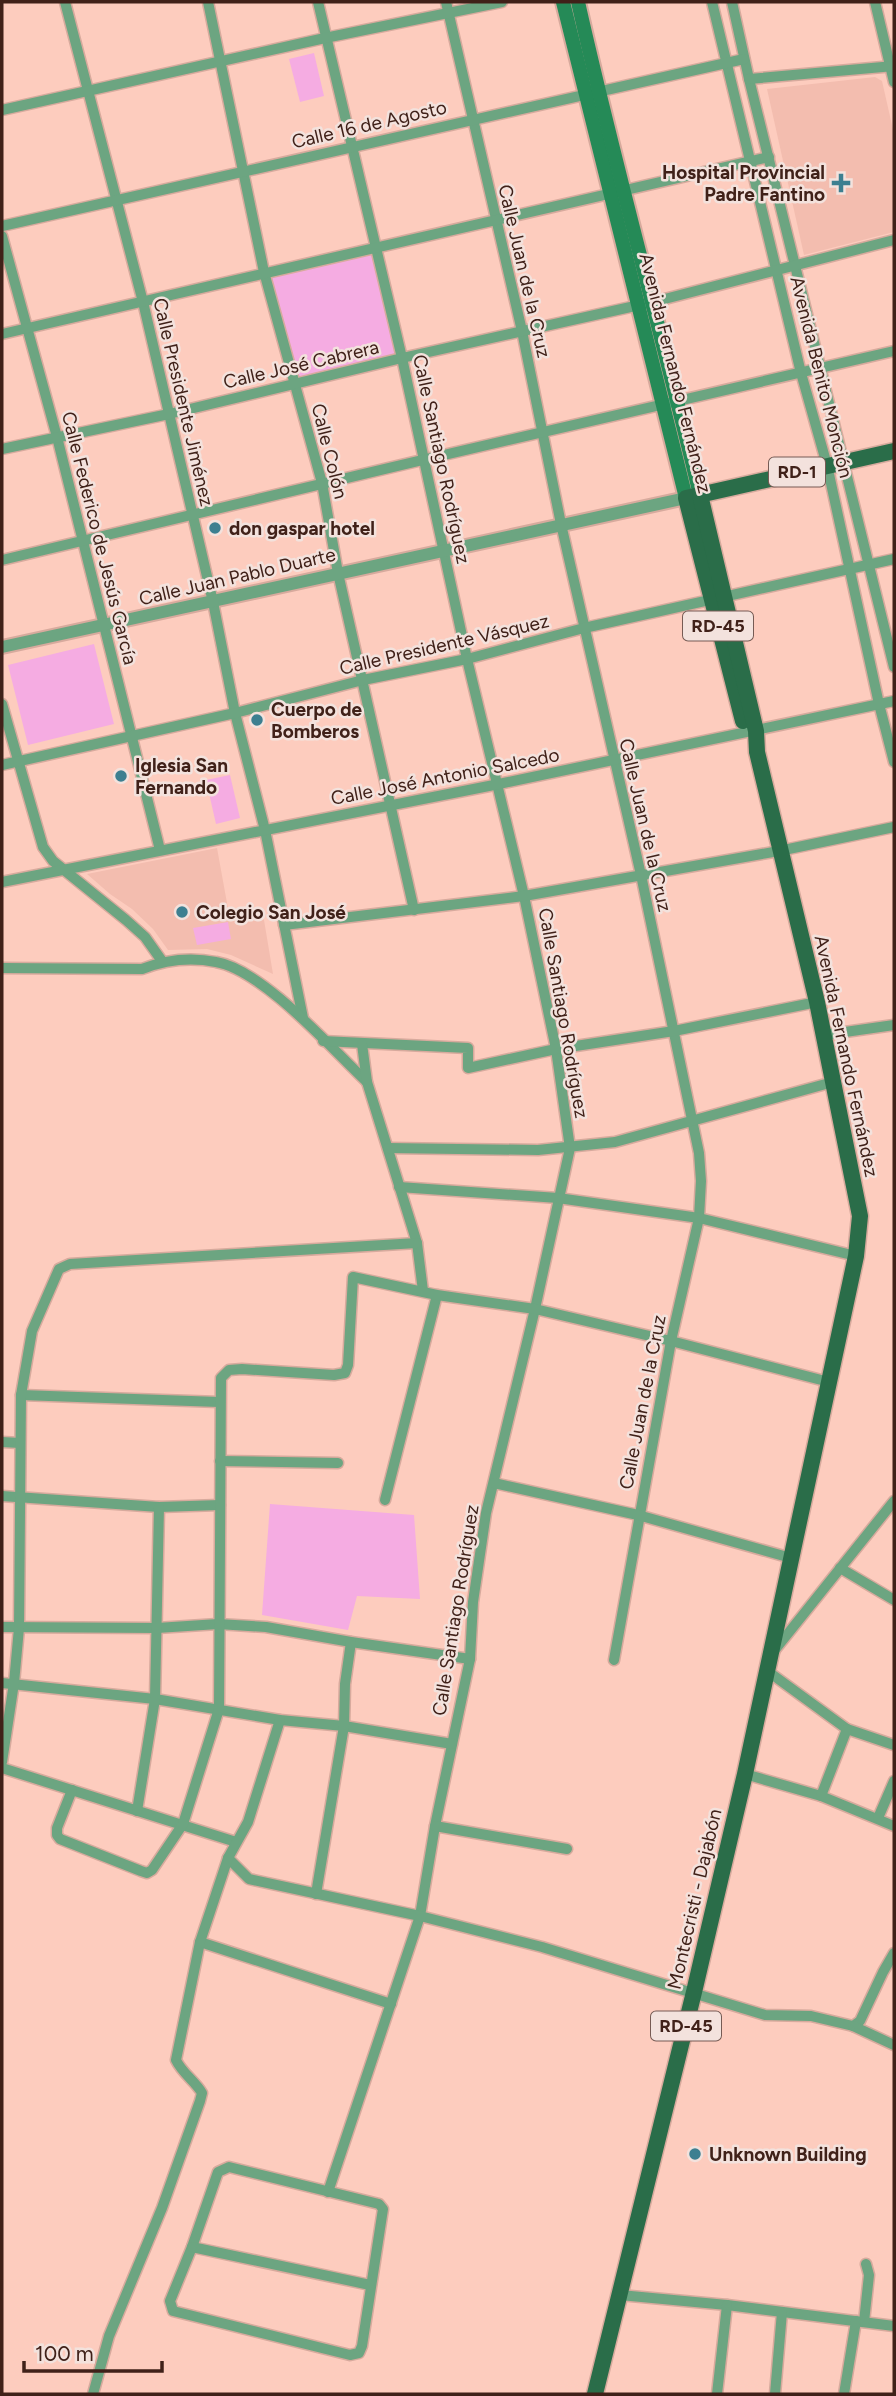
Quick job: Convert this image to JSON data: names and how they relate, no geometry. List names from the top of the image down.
{
  "streets": {
    "main road": [
      "Avenida Fernando Fernández",
      "RD-1",
      "RD-45",
      "Montecristi - Dajabón"
    ],
    "street": [
      "Calle 16 de Agosto",
      "Calle Juan de la Cruz",
      "Calle José Cabrera",
      "Avenida Benito Monción",
      "Calle Presidente Jiménez",
      "Calle Colón",
      "Calle Santiago Rodríguez",
      "Calle Federico de Jesús García",
      "Calle Juan Pablo Duarte",
      "Calle Presidente Vásquez",
      "Calle José Antonio Salcedo"
    ]
  },
  "crossings": [
    ["Calle 16 de Agosto", "Calle Juan de la Cruz"],
    ["Calle 16 de Agosto", "Avenida Fernando Fernández"],
    ["Calle 16 de Agosto", "Avenida Benito Monción"],
    ["Calle 16 de Agosto", "Calle Presidente Jiménez"],
    ["Calle 16 de Agosto", "Calle Colón"],
    ["Calle 16 de Agosto", "Calle Santiago Rodríguez"],
    ["Calle Juan de la Cruz", "Calle José Cabrera"],
    ["Calle Juan de la Cruz", "Calle Juan Pablo Duarte"],
    ["Calle Juan de la Cruz", "Calle Presidente Vásquez"],
    ["Calle Juan de la Cruz", "Calle José Antonio Salcedo"],
    ["Calle José Cabrera", "Avenida Fernando Fernández"],
    ["Calle José Cabrera", "Avenida Benito Monción"],
    ["Calle José Cabrera", "Calle Presidente Jiménez"],
    ["Calle José Cabrera", "Calle Colón"],
    ["Calle José Cabrera", "Calle Santiago Rodríguez"],
    ["Calle José Cabrera", "Calle Federico de Jesús García"],
    ["Avenida Fernando Fernández", "RD-1"],
    ["Avenida Fernando Fernández", "Calle Juan Pablo Duarte"],
    ["Avenida Fernando Fernández", "Calle Presidente Vásquez"],
    ["Avenida Fernando Fernández", "Calle José Antonio Salcedo"],
    ["Avenida Fernando Fernández", "Montecristi - Dajabón"],
    ["Avenida Benito Monción", "RD-1"],
    ["Avenida Benito Monción", "Calle Presidente Vásquez"],
    ["Avenida Benito Monción", "Calle José Antonio Salcedo"],
    ["Calle Presidente Jiménez", "Calle Juan Pablo Duarte"],
    ["Calle Presidente Jiménez", "Calle Presidente Vásquez"],
    ["Calle Presidente Jiménez", "Calle José Antonio Salcedo"],
    ["Calle Colón", "Calle Juan Pablo Duarte"],
    ["Calle Colón", "Calle Presidente Vásquez"],
    ["Calle Colón", "Calle José Antonio Salcedo"],
    ["Calle Santiago Rodríguez", "Calle Juan Pablo Duarte"],
    ["Calle Santiago Rodríguez", "Calle Presidente Vásquez"],
    ["Calle Santiago Rodríguez", "Calle José Antonio Salcedo"],
    ["RD-1", "Calle Juan Pablo Duarte"],
    ["Calle Federico de Jesús García", "Calle Juan Pablo Duarte"],
    ["Calle Federico de Jesús García", "Calle Presidente Vásquez"],
    ["Calle Federico de Jesús García", "Calle José Antonio Salcedo"]
  ],
  "places": {
    "health": ["Hospital Provincial Padre Fantino"],
    "other": [
      "don gaspar hotel",
      "Cuerpo de Bomberos",
      "Iglesia San Fernando",
      "Colegio San José",
      "Unknown Building"
    ]
  },
  "scale_bar": "100 m"
}
